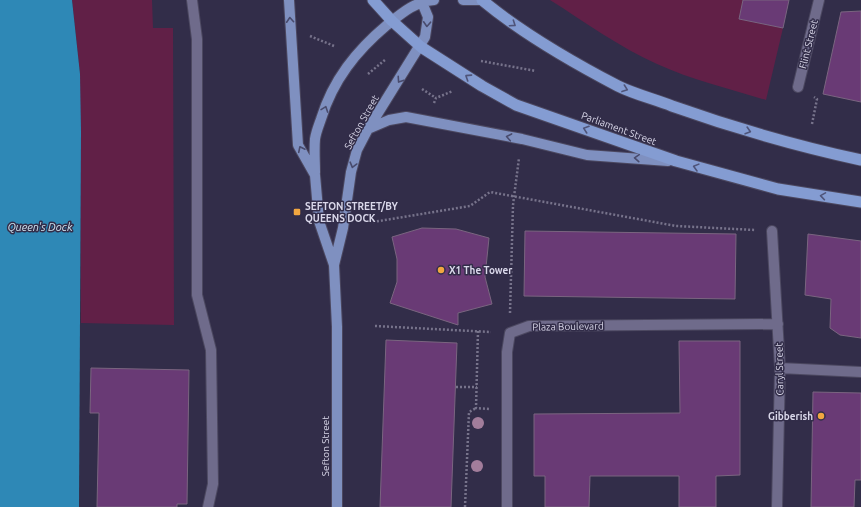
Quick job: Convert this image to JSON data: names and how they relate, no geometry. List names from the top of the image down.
{
  "streets": {
    "highway": ["Parliament Street"],
    "main road": ["Sefton Street"],
    "street": ["Flint Street", "Plaza Boulevard", "Caryl Street"]
  },
  "crossings": [
    ["Sefton Street", "Parliament Street"],
    ["Plaza Boulevard", "Caryl Street"]
  ],
  "water": ["Queen's Dock"],
  "places": {
    "transit": ["SEFTON STREET/BY QUEENS DOCK"],
    "other": ["X1 The Tower", "Gibberish"]
  }
}
